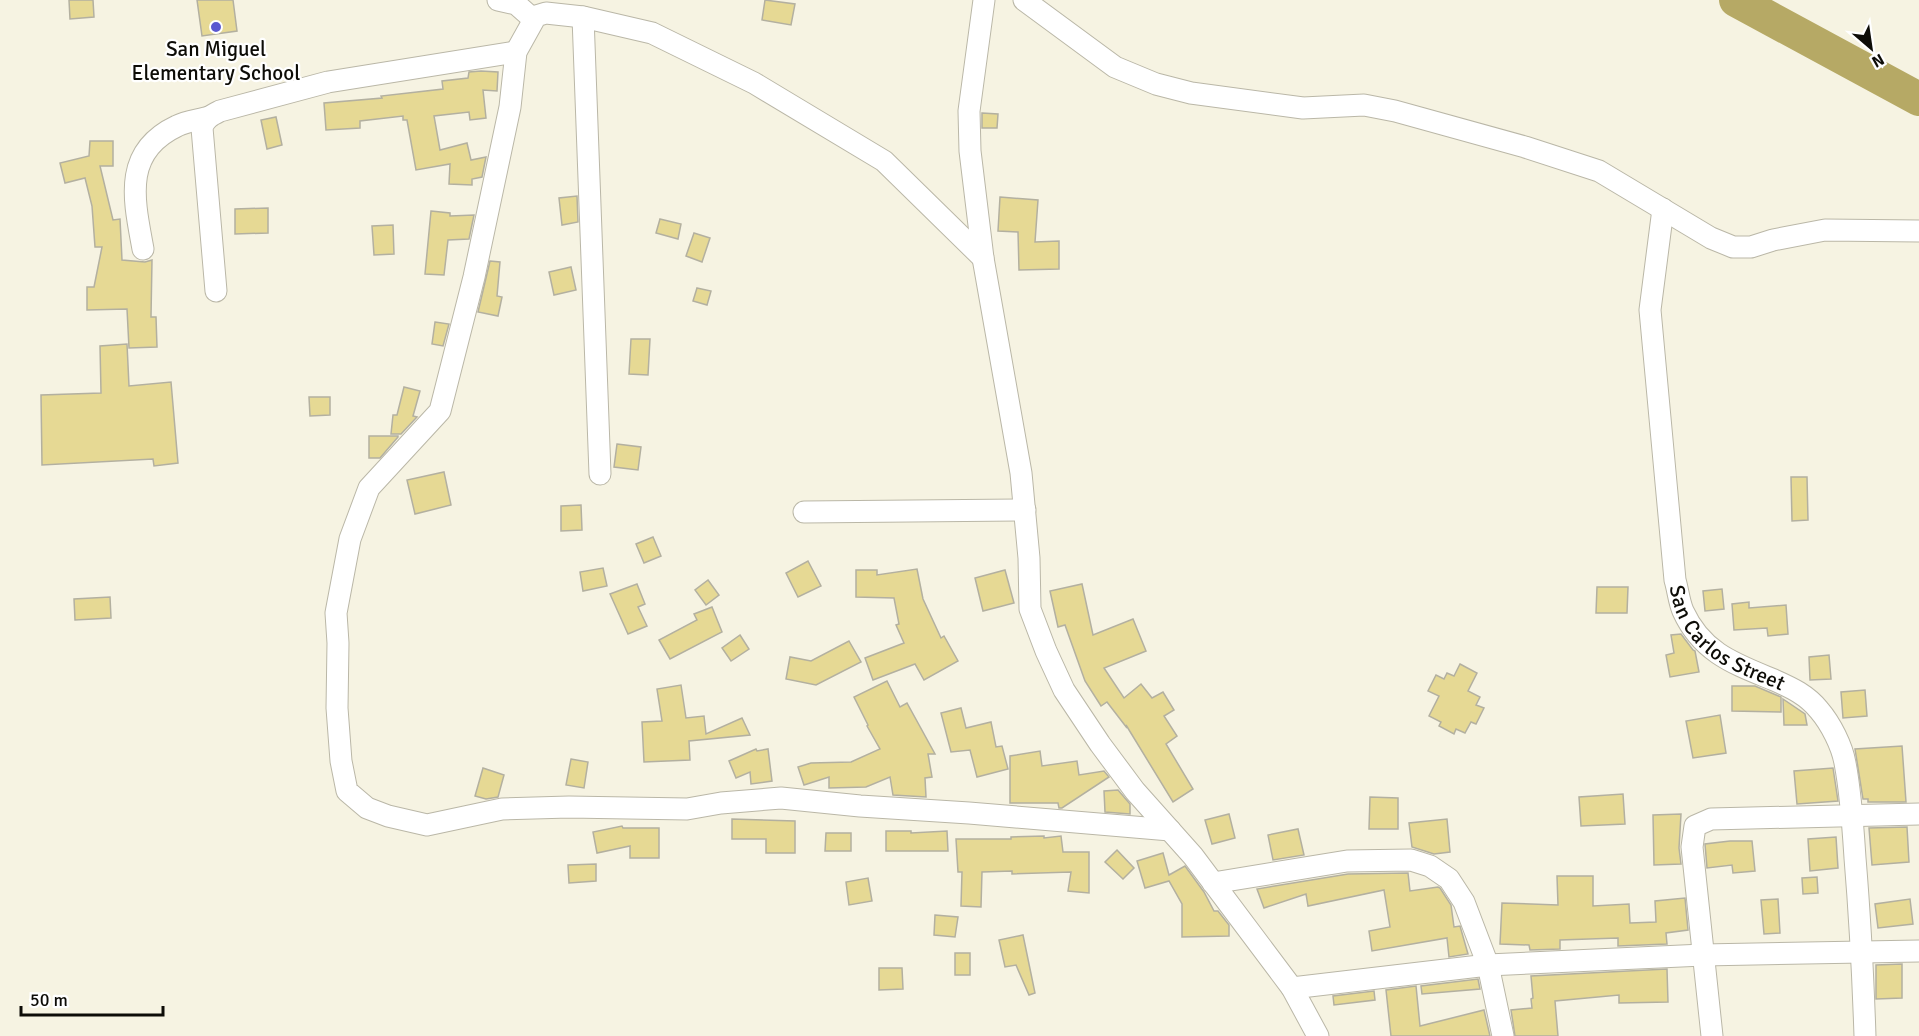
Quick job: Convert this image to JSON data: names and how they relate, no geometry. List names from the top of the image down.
{
  "streets": {
    "street": ["San Carlos Street"]
  },
  "places": ["San Miguel Elementary School"],
  "scale_bar": "50 m",
  "north": "bottom right"
}
